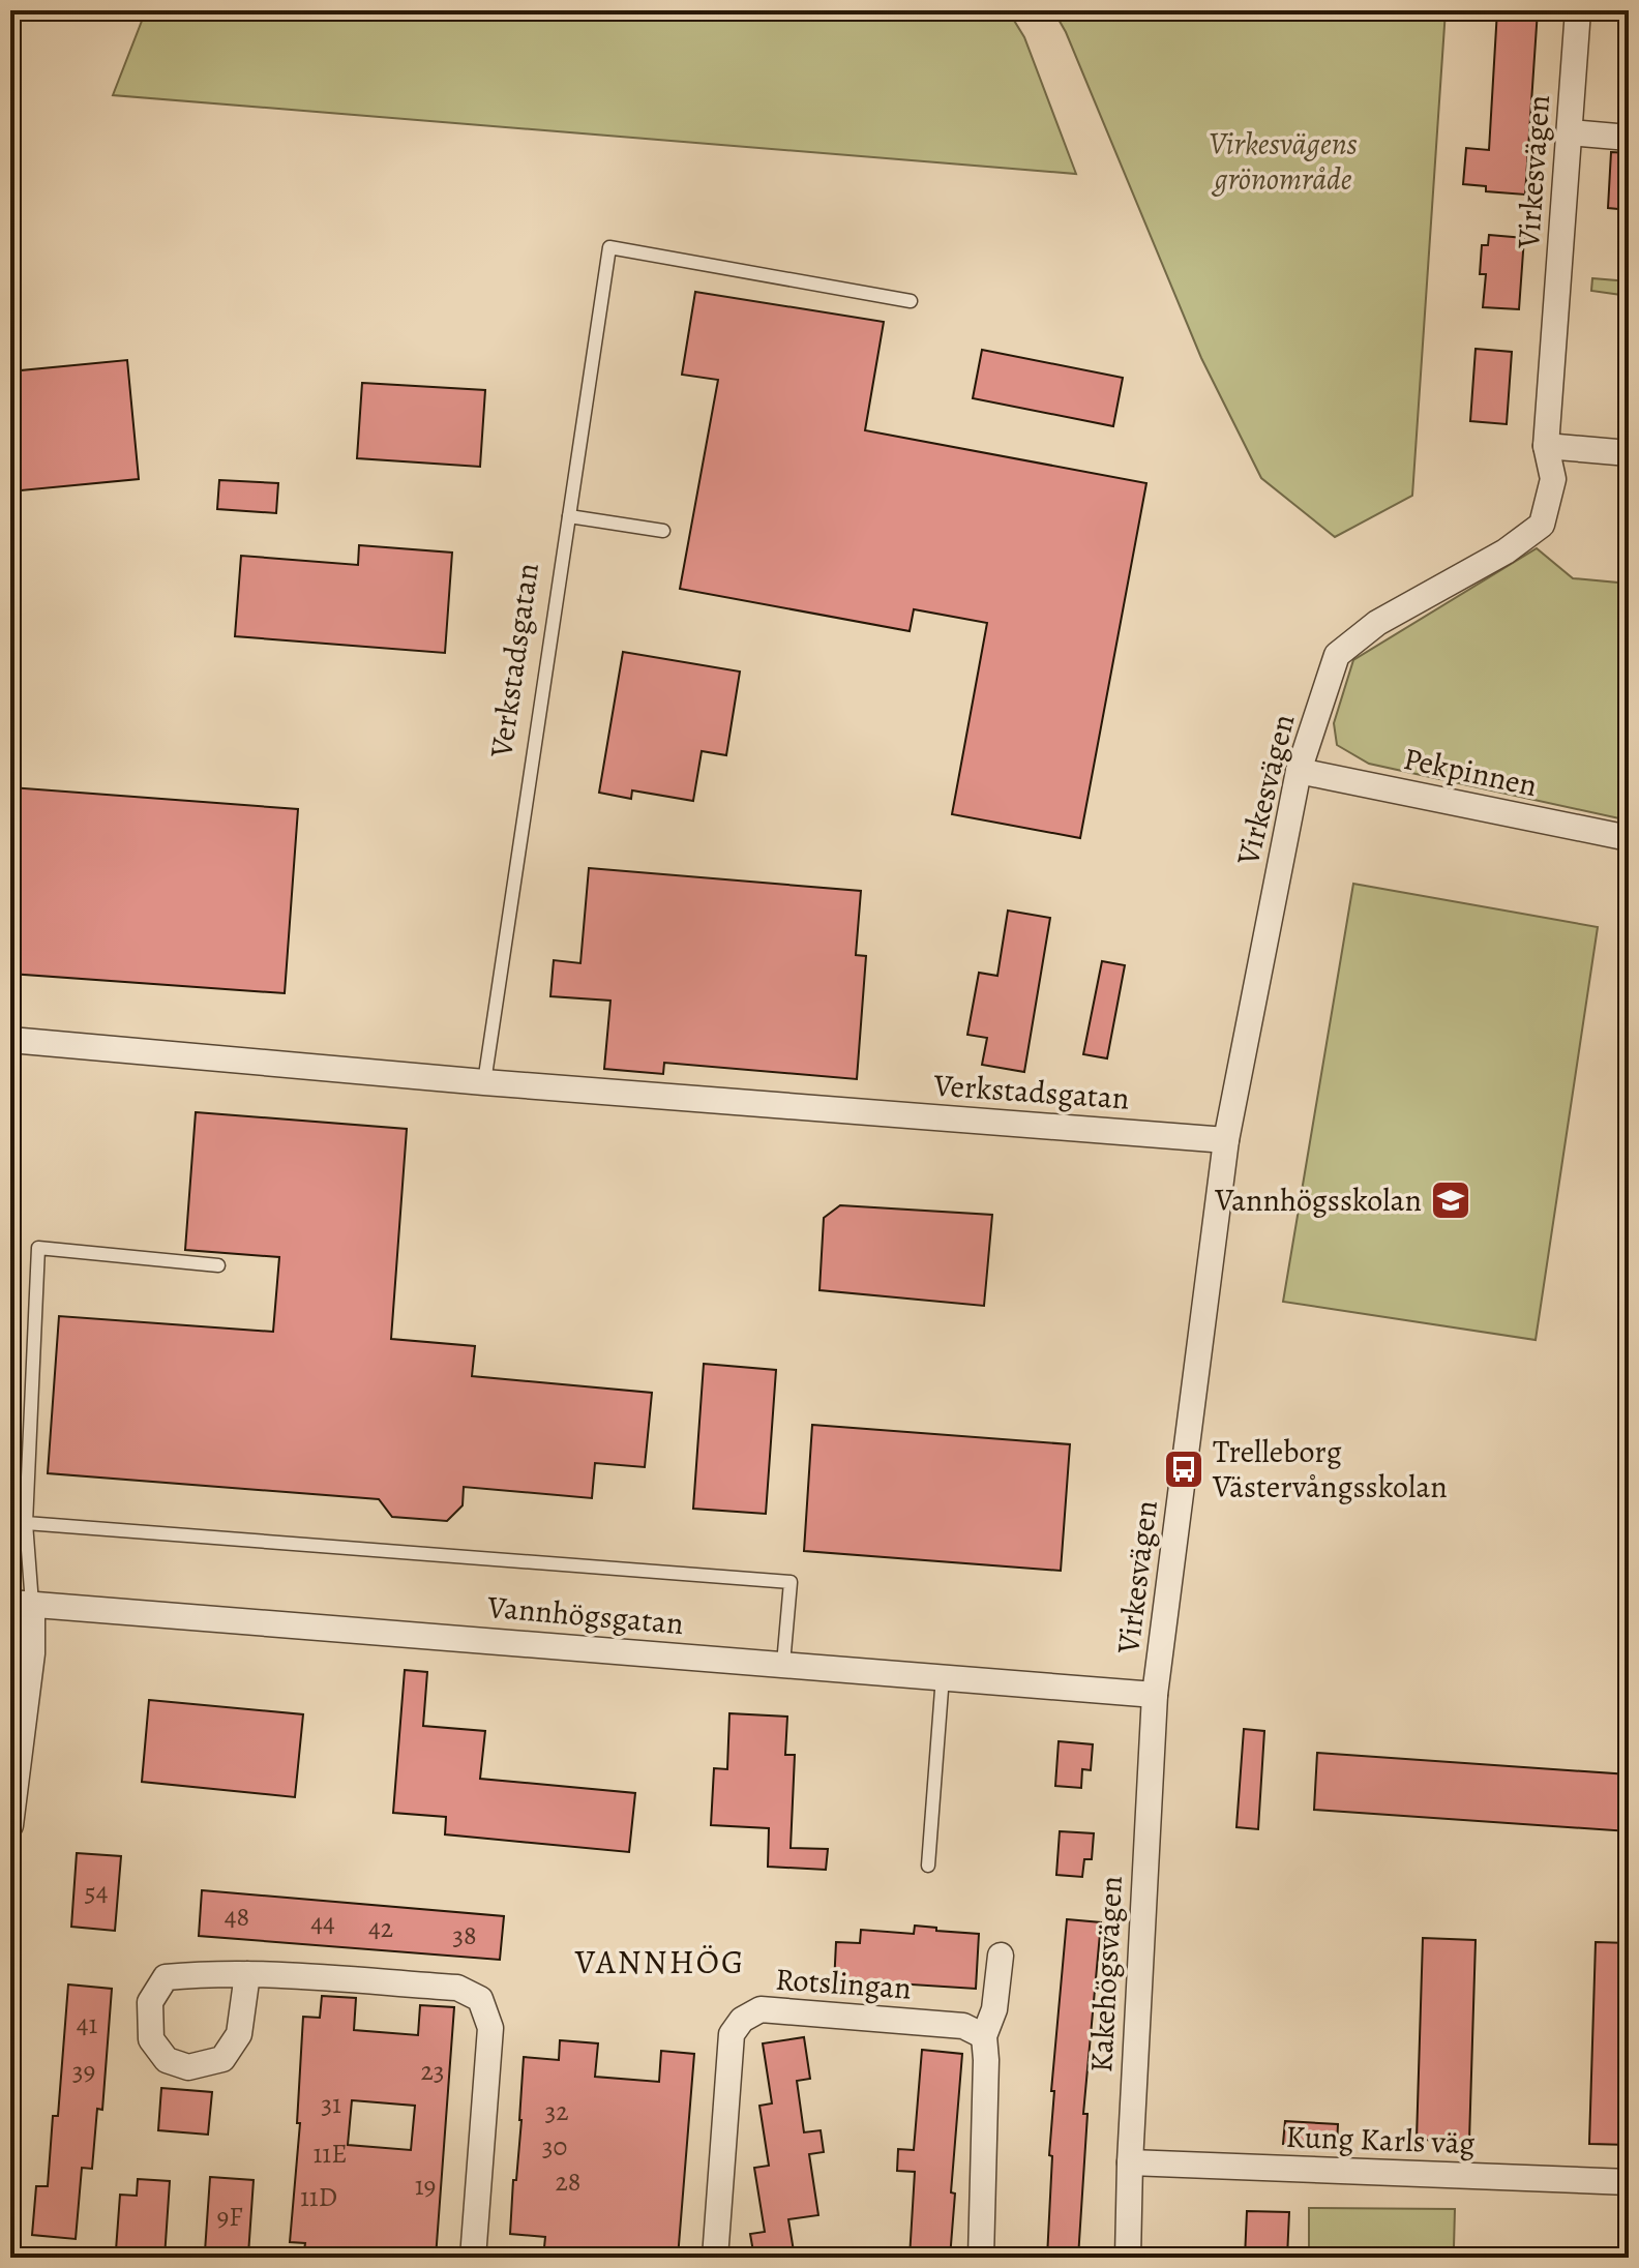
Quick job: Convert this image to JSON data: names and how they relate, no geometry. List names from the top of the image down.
{
  "streets": {
    "street": [
      "Virkesvägen",
      "Verkstadsgatan",
      "Pekpinnen",
      "Vannhögsgatan",
      "Kakehögsvägen",
      "Rotslingan",
      "Kung Karls väg"
    ]
  },
  "crossings": [
    ["Virkesvägen", "Verkstadsgatan"],
    ["Virkesvägen", "Pekpinnen"],
    ["Virkesvägen", "Vannhögsgatan"],
    ["Virkesvägen", "Kakehögsvägen"],
    ["Vannhögsgatan", "Kakehögsvägen"],
    ["Kakehögsvägen", "Kung Karls väg"]
  ],
  "districts": ["VANNHÖG"],
  "parks": ["Virkesvägens grönområde"],
  "places": {
    "school or university": ["Vannhögsskolan"],
    "bus stop": ["Trelleborg Västervångsskolan"]
  },
  "house_numbers": [
    "54",
    "48",
    "44",
    "42",
    "38",
    "41",
    "39",
    "23",
    "31",
    "32",
    "30",
    "11E",
    "28",
    "19",
    "11D",
    "9F"
  ]
}
